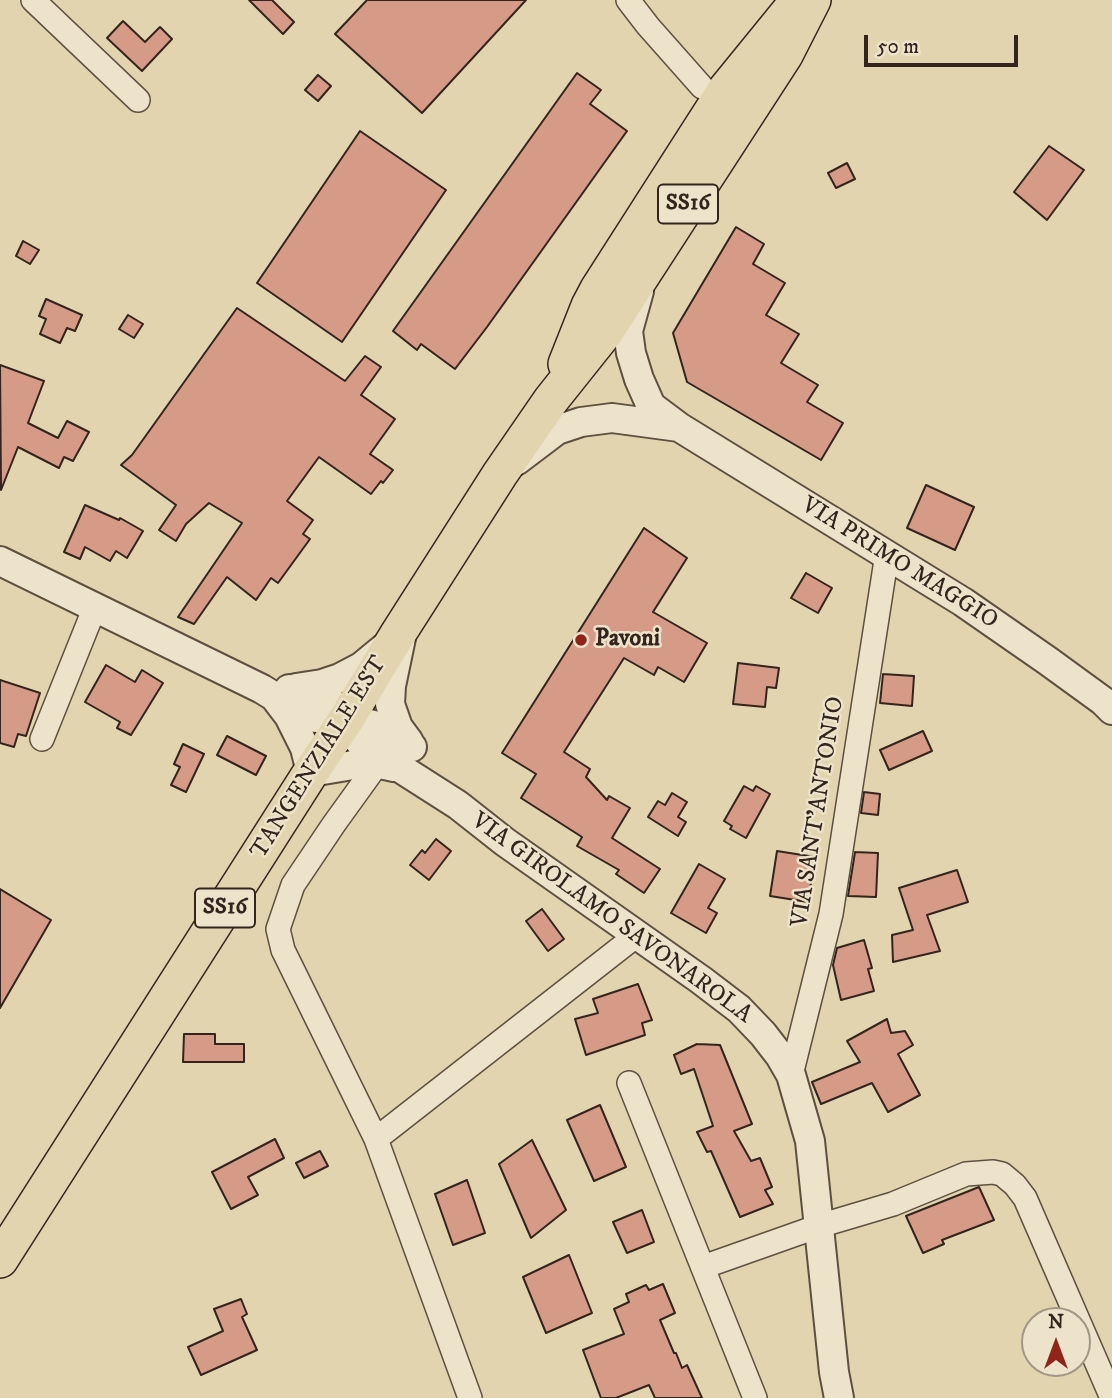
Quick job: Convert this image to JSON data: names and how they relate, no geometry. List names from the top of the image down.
{
  "streets": {
    "main road": ["SS16", "TANGENZIALE EST"],
    "street": ["VIA PRIMO MAGGIO", "VIA SANT'ANTONIO", "VIA GIROLAMO SAVONAROLA"]
  },
  "crossings": [
    ["VIA PRIMO MAGGIO", "TANGENZIALE EST"],
    ["VIA PRIMO MAGGIO", "VIA SANT'ANTONIO"],
    ["TANGENZIALE EST", "VIA GIROLAMO SAVONAROLA"],
    ["VIA SANT'ANTONIO", "VIA GIROLAMO SAVONAROLA"]
  ],
  "places": ["Pavoni"],
  "scale_bar": "50 m",
  "north": "top"
}
